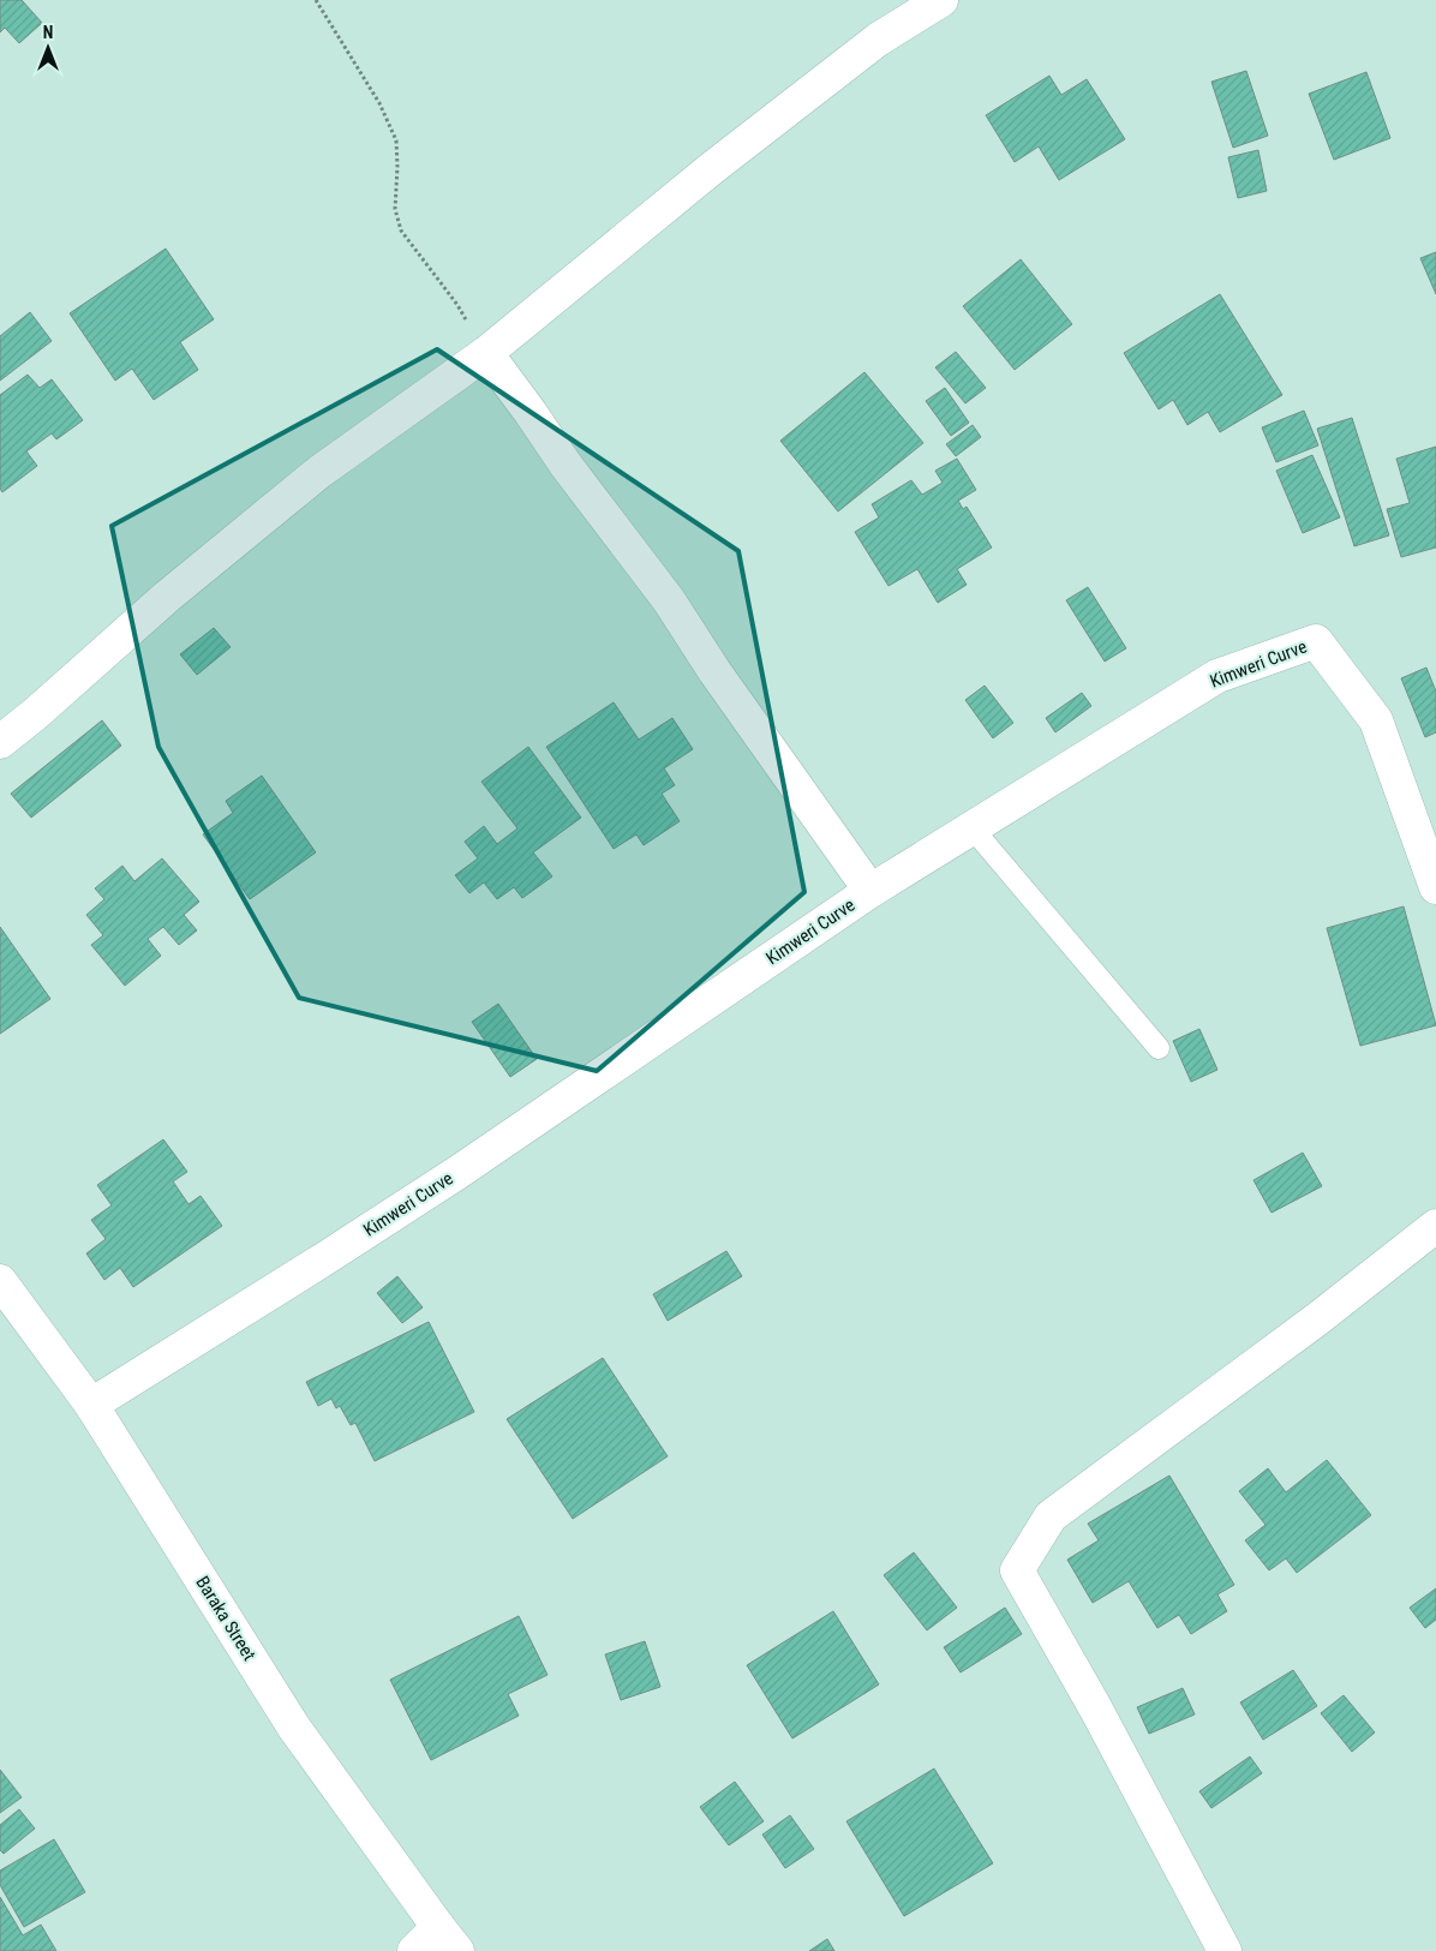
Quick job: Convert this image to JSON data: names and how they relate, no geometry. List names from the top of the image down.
{
  "streets": {
    "street": ["Kimweri Curve", "Baraka Street"]
  },
  "crossings": [
    ["Kimweri Curve", "Baraka Street"]
  ],
  "north": "top"
}
